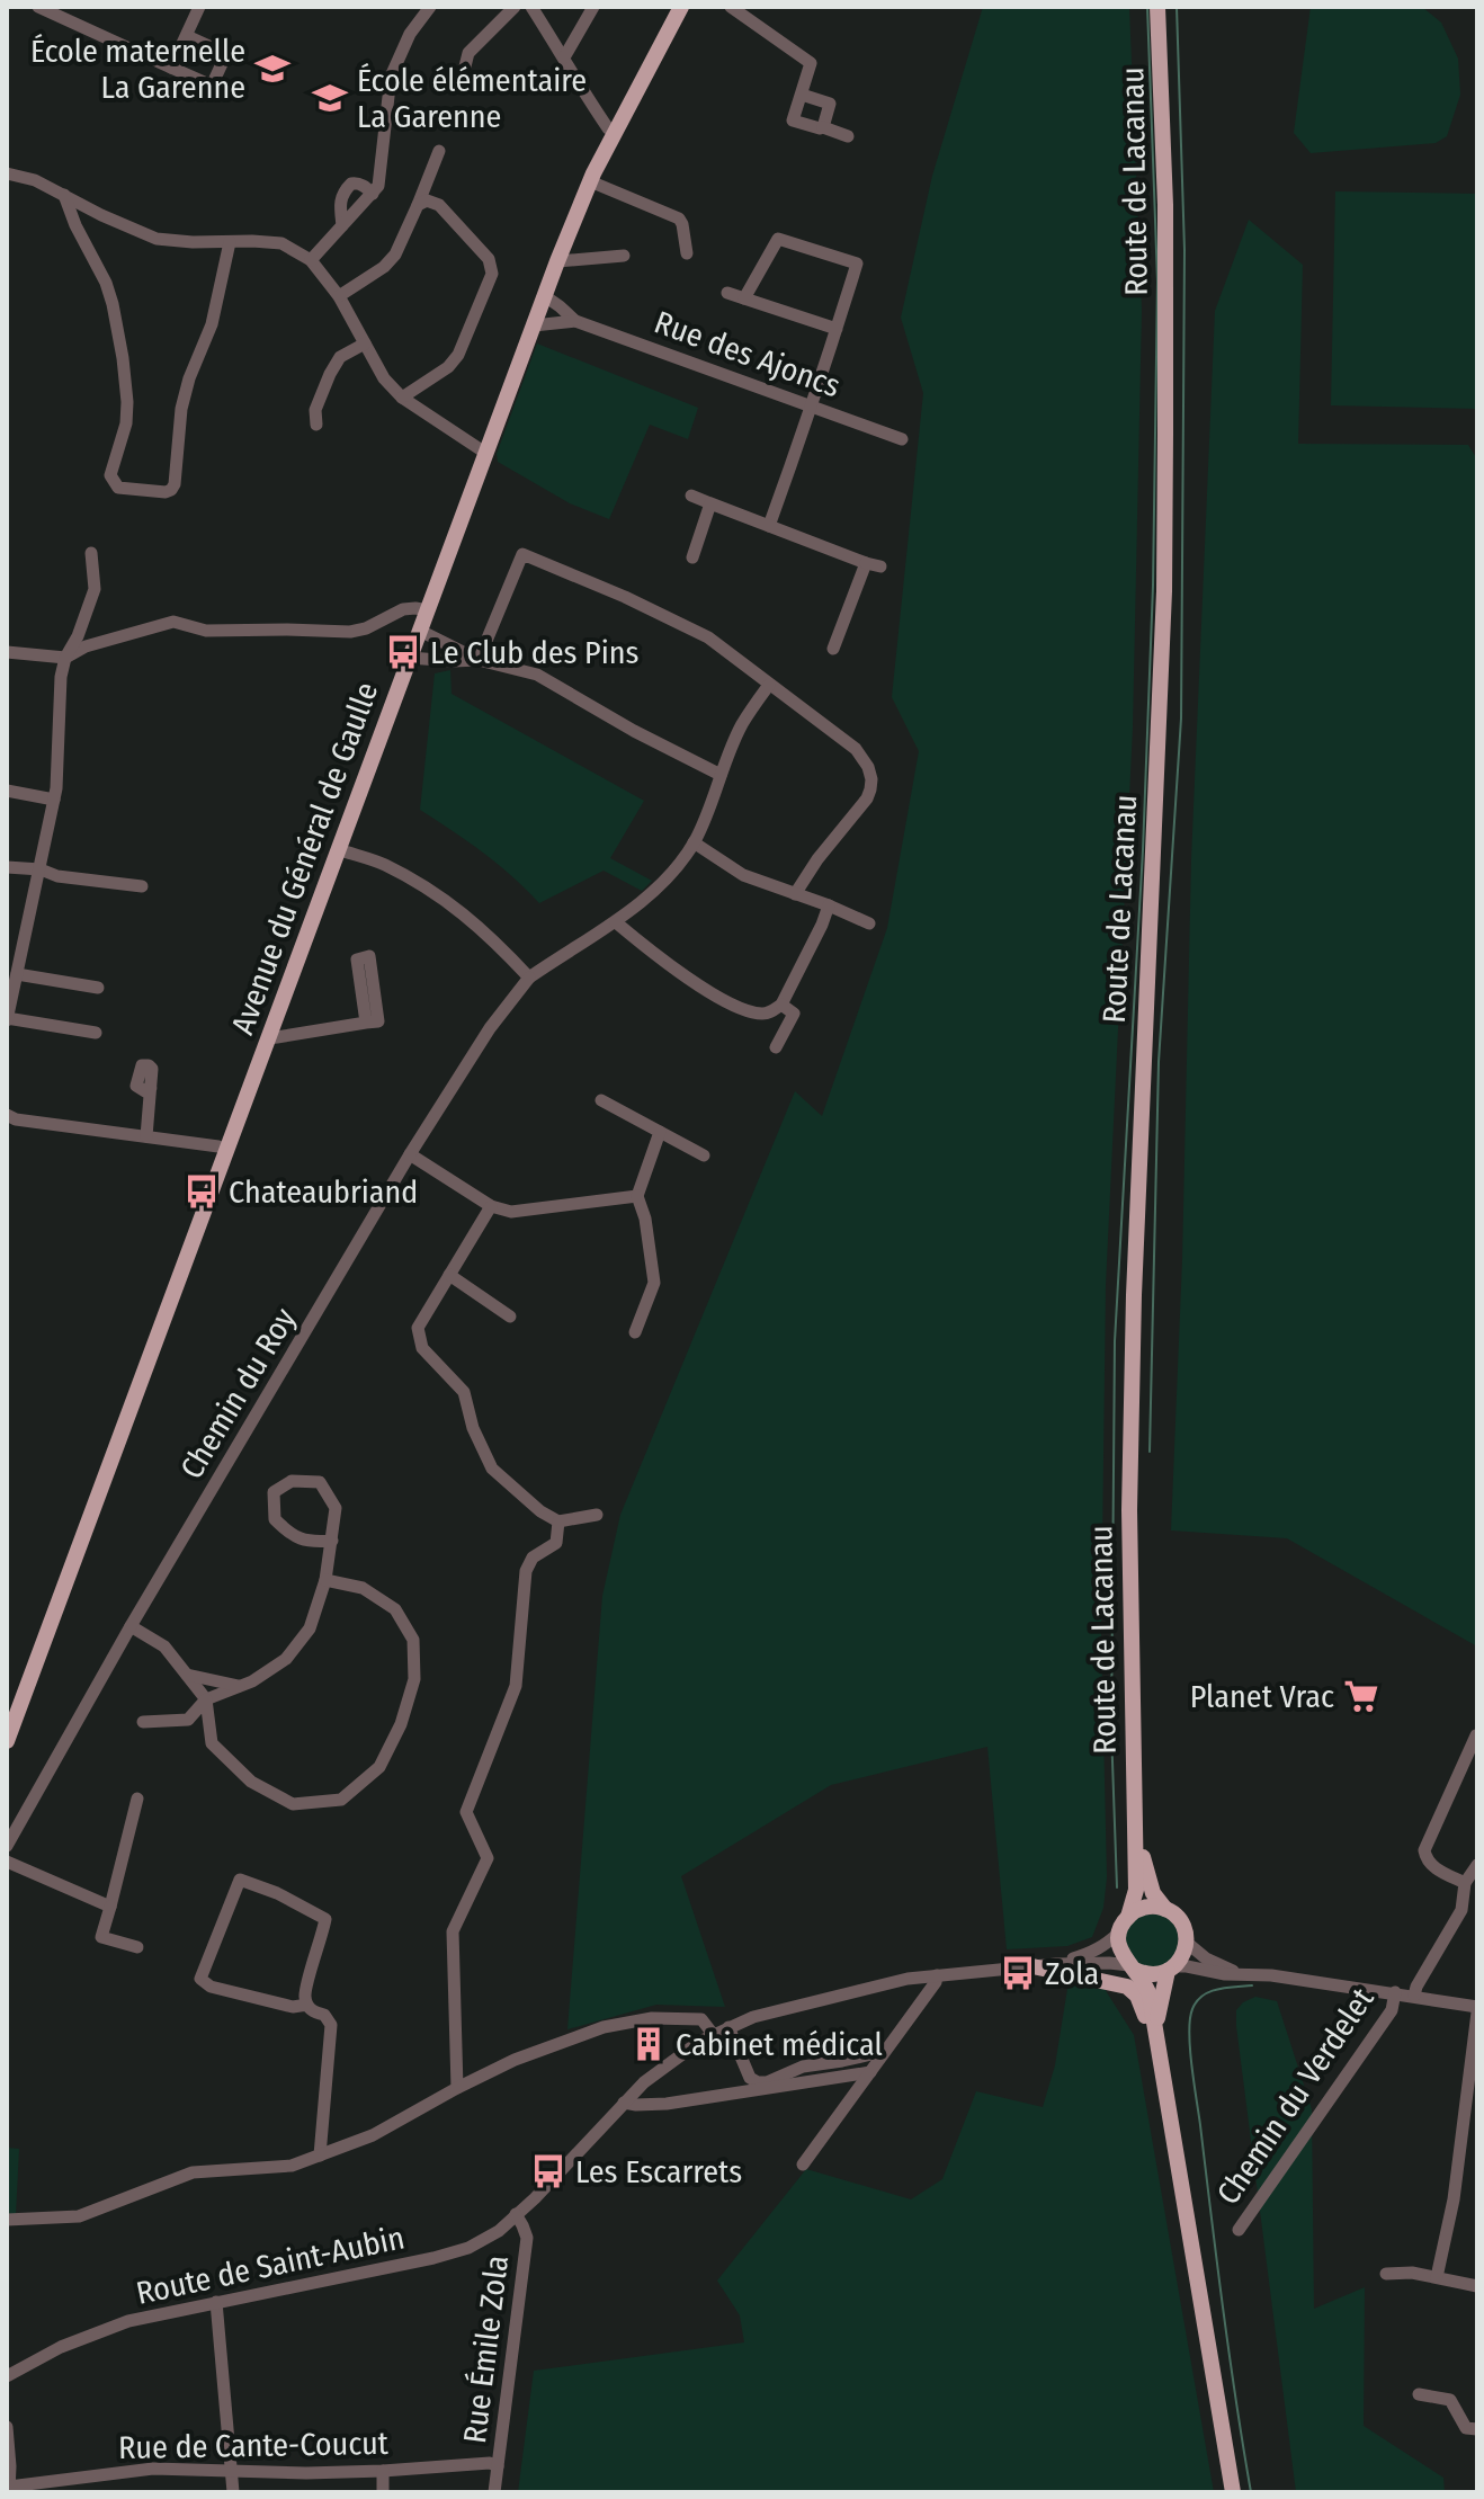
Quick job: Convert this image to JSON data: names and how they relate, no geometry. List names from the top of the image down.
{
  "streets": {
    "main road": ["Route de Lacanau", "Avenue du Général de Gaulle"],
    "street": [
      "Rue des Ajoncs",
      "Chemin du Roy",
      "Chemin du Verdelet",
      "Route de Saint-Aubin",
      "Rue Émile Zola",
      "Rue de Cante-Coucut"
    ]
  },
  "crossings": [
    ["Rue des Ajoncs", "Avenue du Général de Gaulle"],
    ["Route de Saint-Aubin", "Rue Émile Zola"],
    ["Rue Émile Zola", "Rue de Cante-Coucut"]
  ],
  "places": {
    "school or university": ["École maternelle La Garenne", "École élémentaire La Garenne"],
    "bus stop": [
      "Le Club des Pins",
      "Chateaubriand",
      "Zola",
      "Les Escarrets"
    ],
    "supermarket": ["Planet Vrac"],
    "building": ["Cabinet médical"]
  }
}
